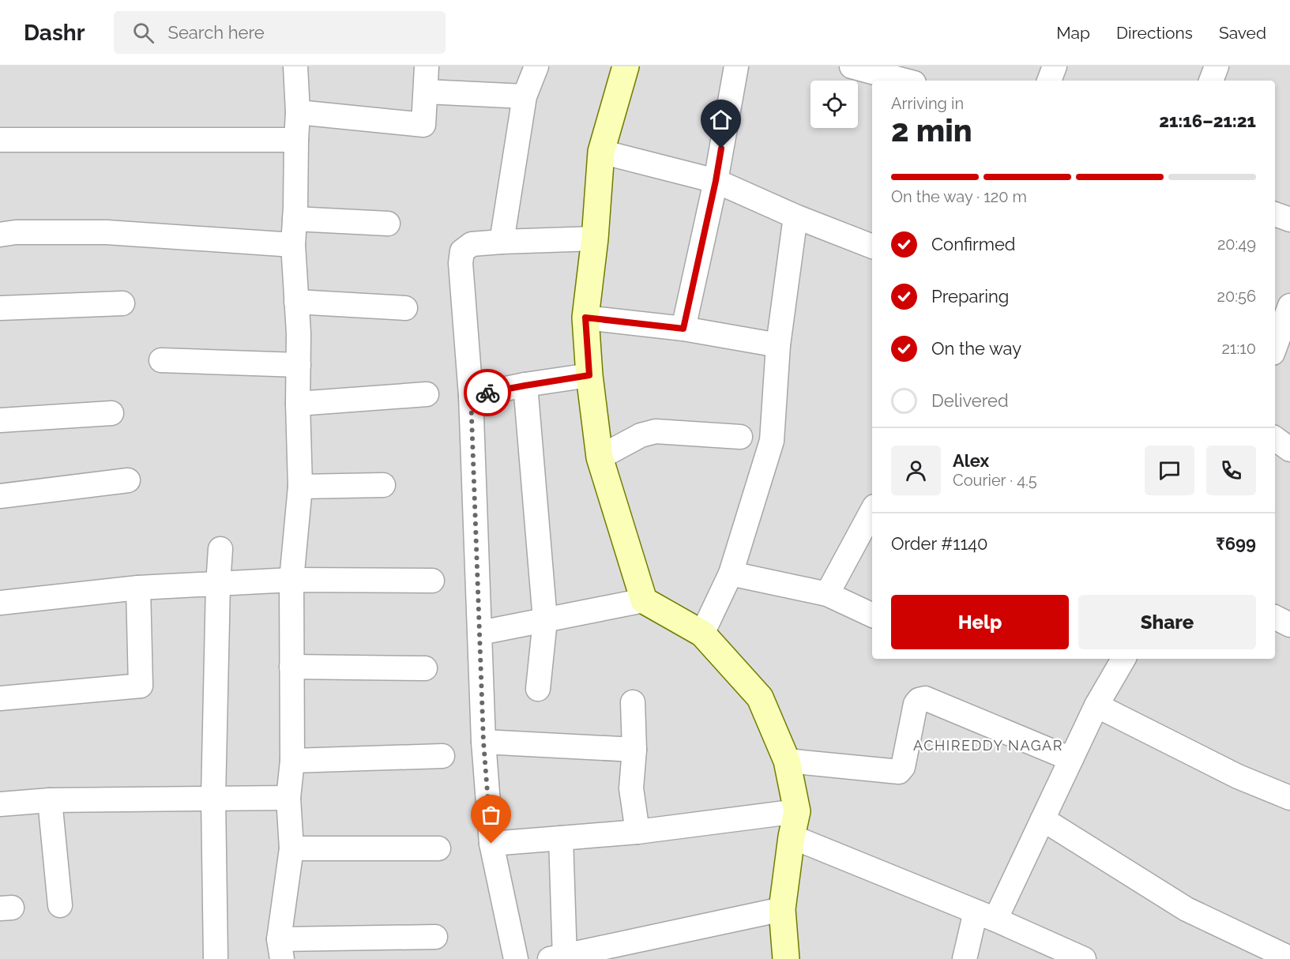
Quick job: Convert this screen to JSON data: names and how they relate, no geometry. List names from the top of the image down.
{
  "districts": ["ACHIREDDY NAGAR"],
  "page": {
    "header": "Dashr",
    "search": "Search here",
    "nav": ["Map", "Directions", "Saved"],
    "heading": ["2 min", "Arriving in", "21:16–21:21"],
    "panel": [
      "Alex",
      "Courier · 4.5",
      "Order #1140",
      "₹699"
    ],
    "bar": "On the way · 120 m",
    "list": [
      ["Confirmed", "20:49"],
      ["Preparing", "20:56"],
      ["On the way", "21:10"],
      "Delivered"
    ],
    "buttons": ["Help", "Share"]
  }
}
